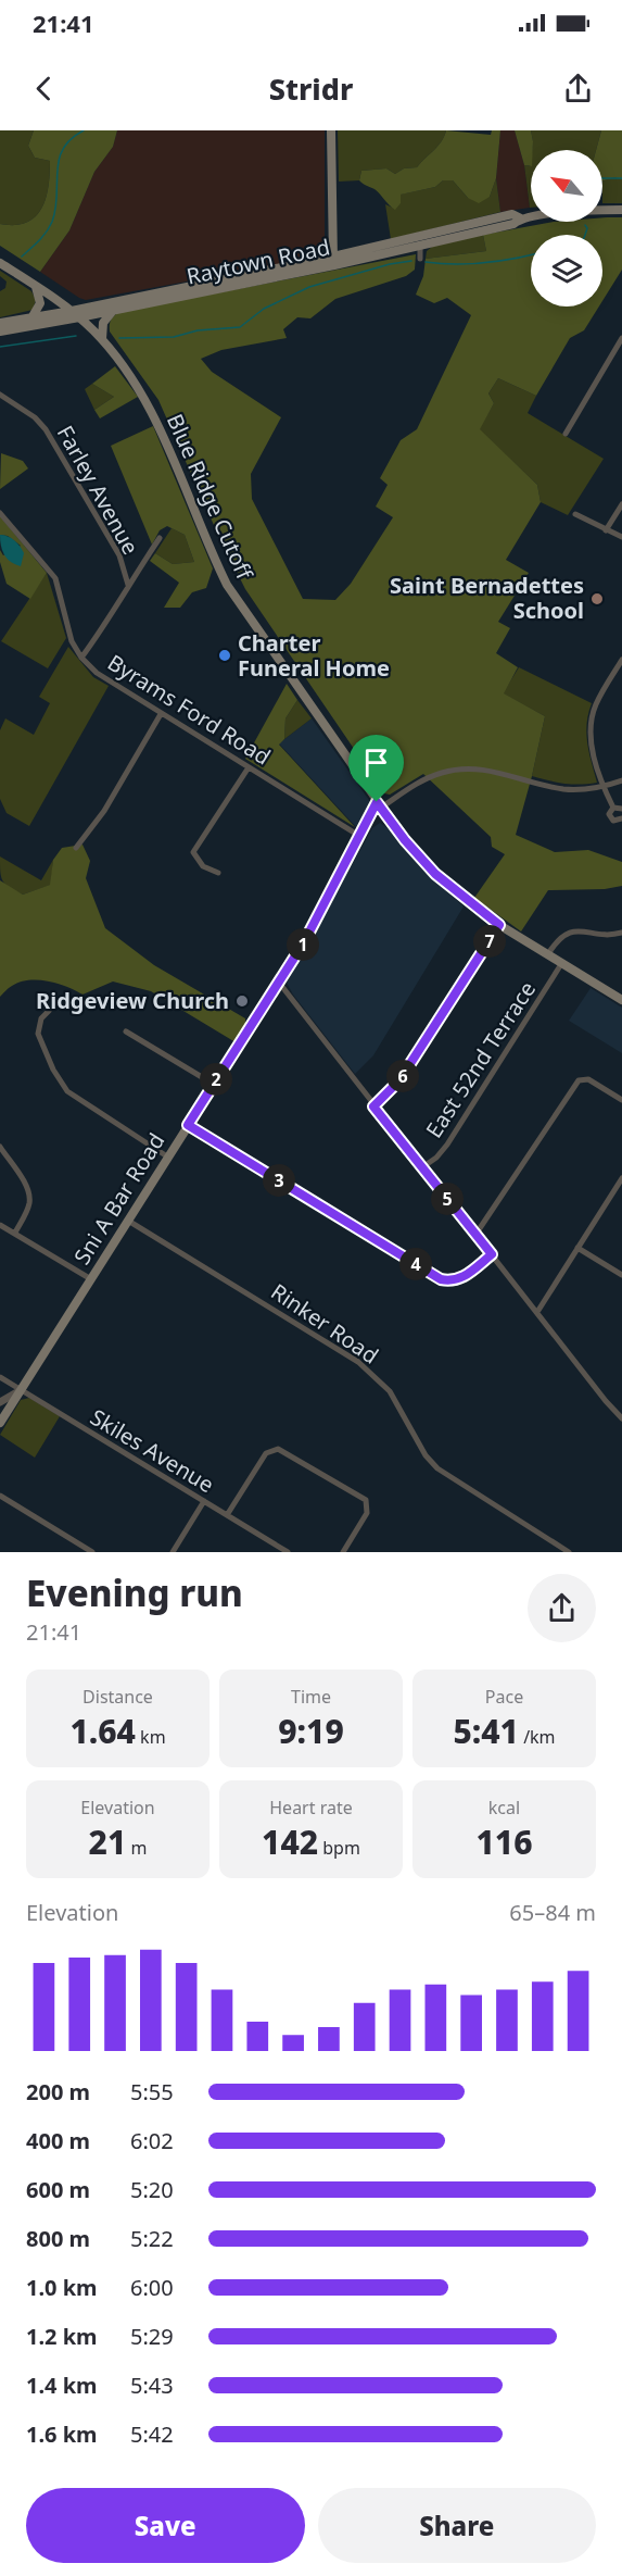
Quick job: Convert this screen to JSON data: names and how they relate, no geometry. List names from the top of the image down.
{
  "streets": {
    "main road": ["Raytown Road", "Blue Ridge Cutoff", "Sni A Bar Road"],
    "street": [
      "Farley Avenue",
      "Byrams Ford Road",
      "East 52nd Terrace",
      "Rinker Road",
      "Skiles Avenue"
    ]
  },
  "crossings": [
    ["Raytown Road", "Blue Ridge Cutoff"],
    ["Blue Ridge Cutoff", "East 52nd Terrace"],
    ["Blue Ridge Cutoff", "Sni A Bar Road"],
    ["Byrams Ford Road", "Sni A Bar Road"],
    ["Sni A Bar Road", "Rinker Road"],
    ["Sni A Bar Road", "Skiles Avenue"]
  ],
  "places": ["Saint Bernadettes School", "Charter Funeral Home", "Ridgeview Church"],
  "north": "top left",
  "page": {
    "status": "21:41",
    "header": "Stridr",
    "pins": [
      "7",
      "1",
      "6",
      "2",
      "3",
      "5",
      "4"
    ],
    "heading": ["Evening run", "21:41"],
    "stats": [
      ["Distance", "1.64 km"],
      ["Time", "9:19"],
      ["Pace", "5:41 /km"],
      ["Elevation", "21 m"],
      ["Heart rate", "142 bpm"],
      ["kcal", "116"]
    ],
    "chart": ["Elevation", "65–84 m"],
    "list": [
      {
        "name": "200 m",
        "note": "5:55"
      },
      {
        "name": "400 m",
        "note": "6:02"
      },
      {
        "name": "600 m",
        "note": "5:20"
      },
      {
        "name": "800 m",
        "note": "5:22"
      },
      {
        "name": "1.0 km",
        "note": "6:00"
      },
      {
        "name": "1.2 km",
        "note": "5:29"
      },
      {
        "name": "1.4 km",
        "note": "5:43"
      },
      {
        "name": "1.6 km",
        "note": "5:42"
      }
    ],
    "buttons": ["Save", "Share"]
  }
}
